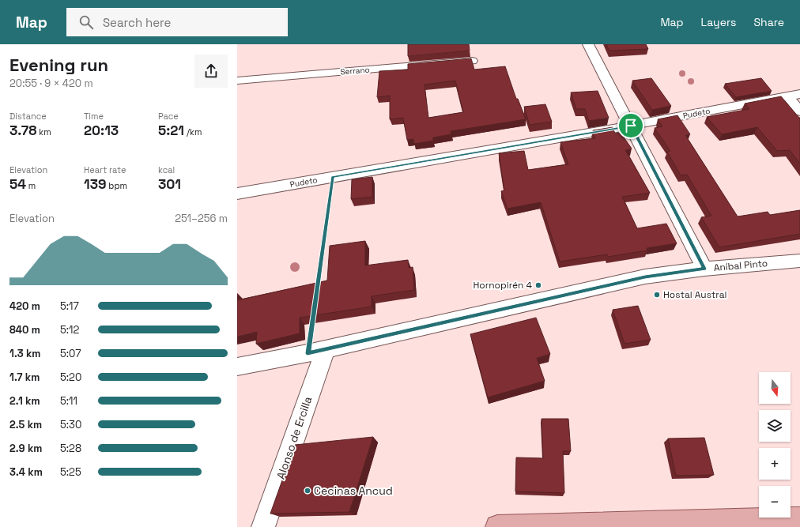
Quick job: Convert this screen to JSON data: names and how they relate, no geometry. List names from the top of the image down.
{
  "streets": {
    "street": [
      "Serrano",
      "Pudeto",
      "Aníbal Pinto",
      "Alonso de Ercilla"
    ]
  },
  "crossings": [
    ["Aníbal Pinto", "Alonso de Ercilla"]
  ],
  "places": ["Hornopirén 4", "Hostal Austral", "Cecinas Ancud"],
  "north": "bottom",
  "page": {
    "header": "Map",
    "search": "Search here",
    "nav": ["Map", "Layers", "Share"],
    "heading": ["Evening run", "20:55 · 9 × 420 m"],
    "stats": [
      ["Distance", "3.78 km"],
      ["Time", "20:13"],
      ["Pace", "5:21 /km"],
      ["Elevation", "54 m"],
      ["Heart rate", "139 bpm"],
      ["kcal", "301"]
    ],
    "chart": ["Elevation", "251–256 m"],
    "list": [
      {
        "name": "420 m",
        "note": "5:17"
      },
      {
        "name": "840 m",
        "note": "5:12"
      },
      {
        "name": "1.3 km",
        "note": "5:07"
      },
      {
        "name": "1.7 km",
        "note": "5:20"
      },
      {
        "name": "2.1 km",
        "note": "5:11"
      },
      {
        "name": "2.5 km",
        "note": "5:30"
      },
      {
        "name": "2.9 km",
        "note": "5:28"
      },
      {
        "name": "3.4 km",
        "note": "5:25"
      }
    ],
    "map_buttons": ["+", "−"]
  }
}
